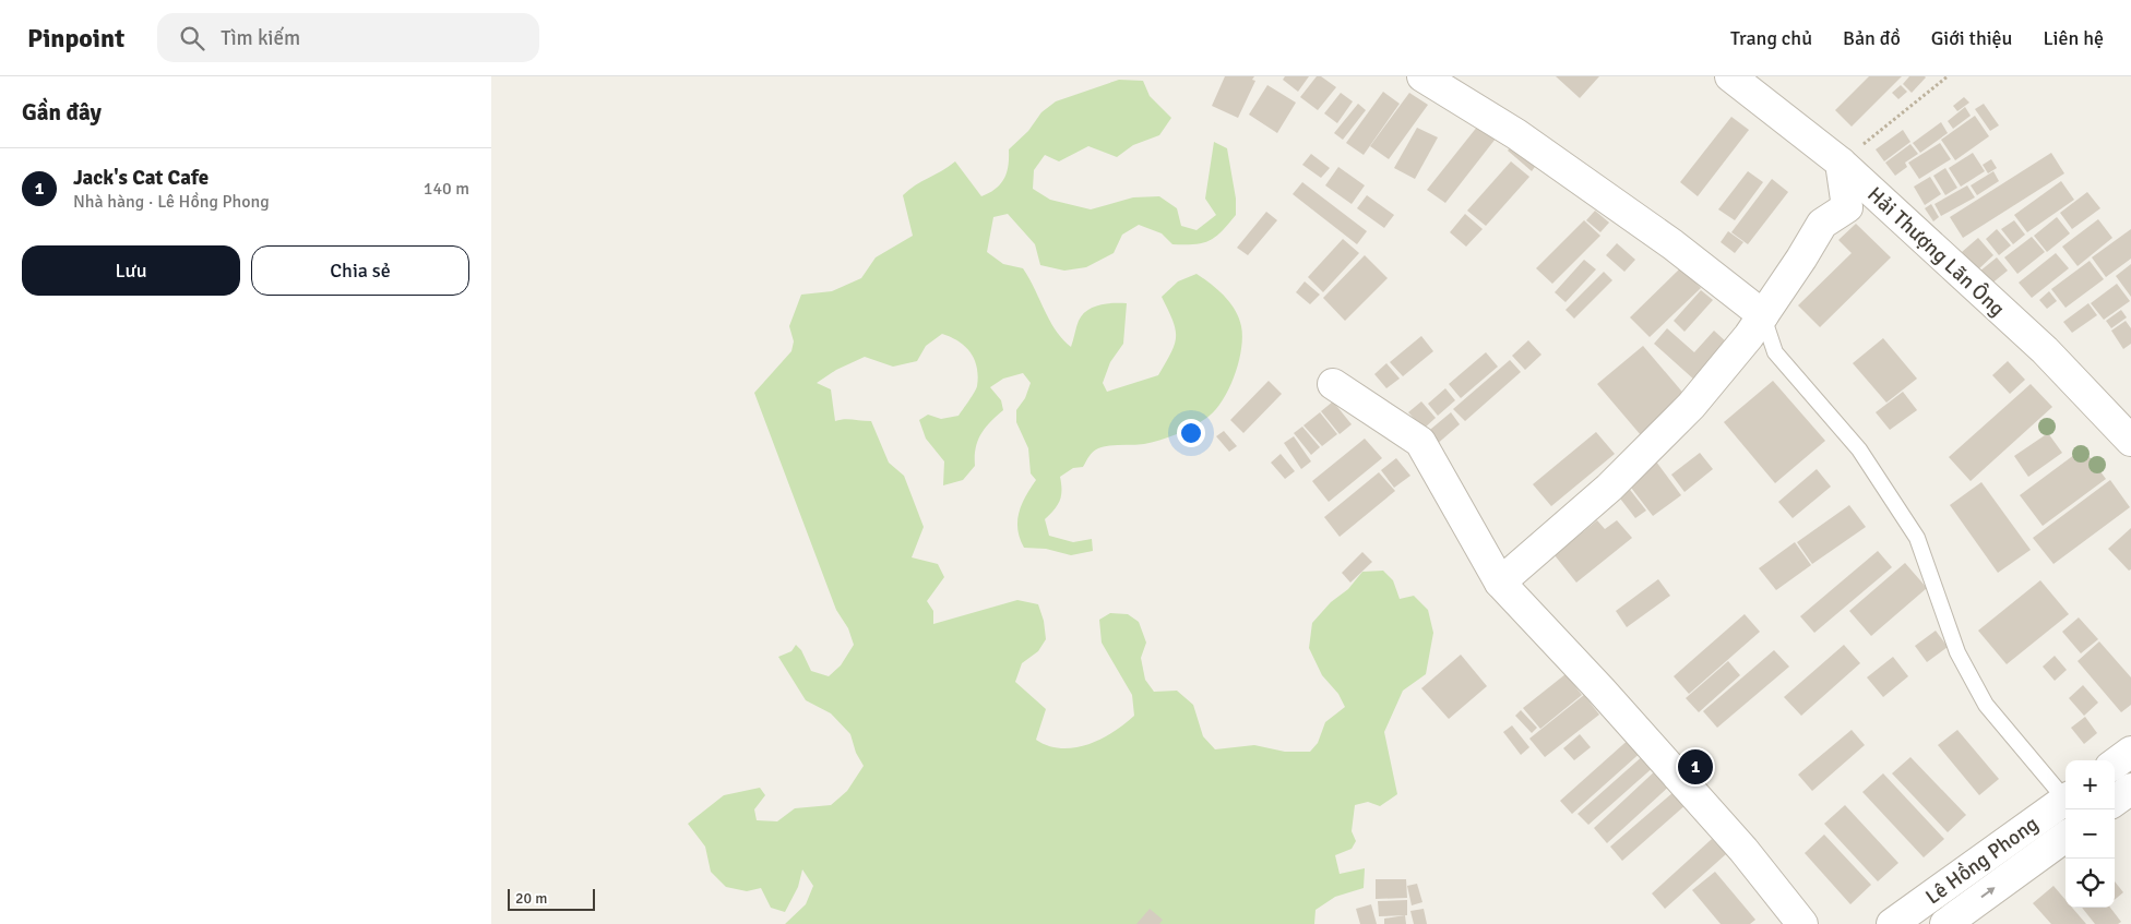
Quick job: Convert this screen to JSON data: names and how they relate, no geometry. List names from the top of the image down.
{
  "streets": {
    "street": ["Hải Thượng Lãn Ông", "Lê Hồng Phong"]
  },
  "scale_bar": "20 m",
  "page": {
    "header": "Pinpoint",
    "search": "Tìm kiếm",
    "nav": [
      "Trang chủ",
      "Bản đồ",
      "Giới thiệu",
      "Liên hệ"
    ],
    "heading": "Gần đây",
    "list": [
      {
        "mark": "1",
        "name": "Jack's Cat Cafe",
        "note": "Nhà hàng · Lê Hồng Phong",
        "value": "140 m"
      }
    ],
    "buttons": ["Lưu", "Chia sẻ"],
    "pins": "1",
    "map_buttons": ["+", "−"],
    "scale": "20 m"
  }
}
